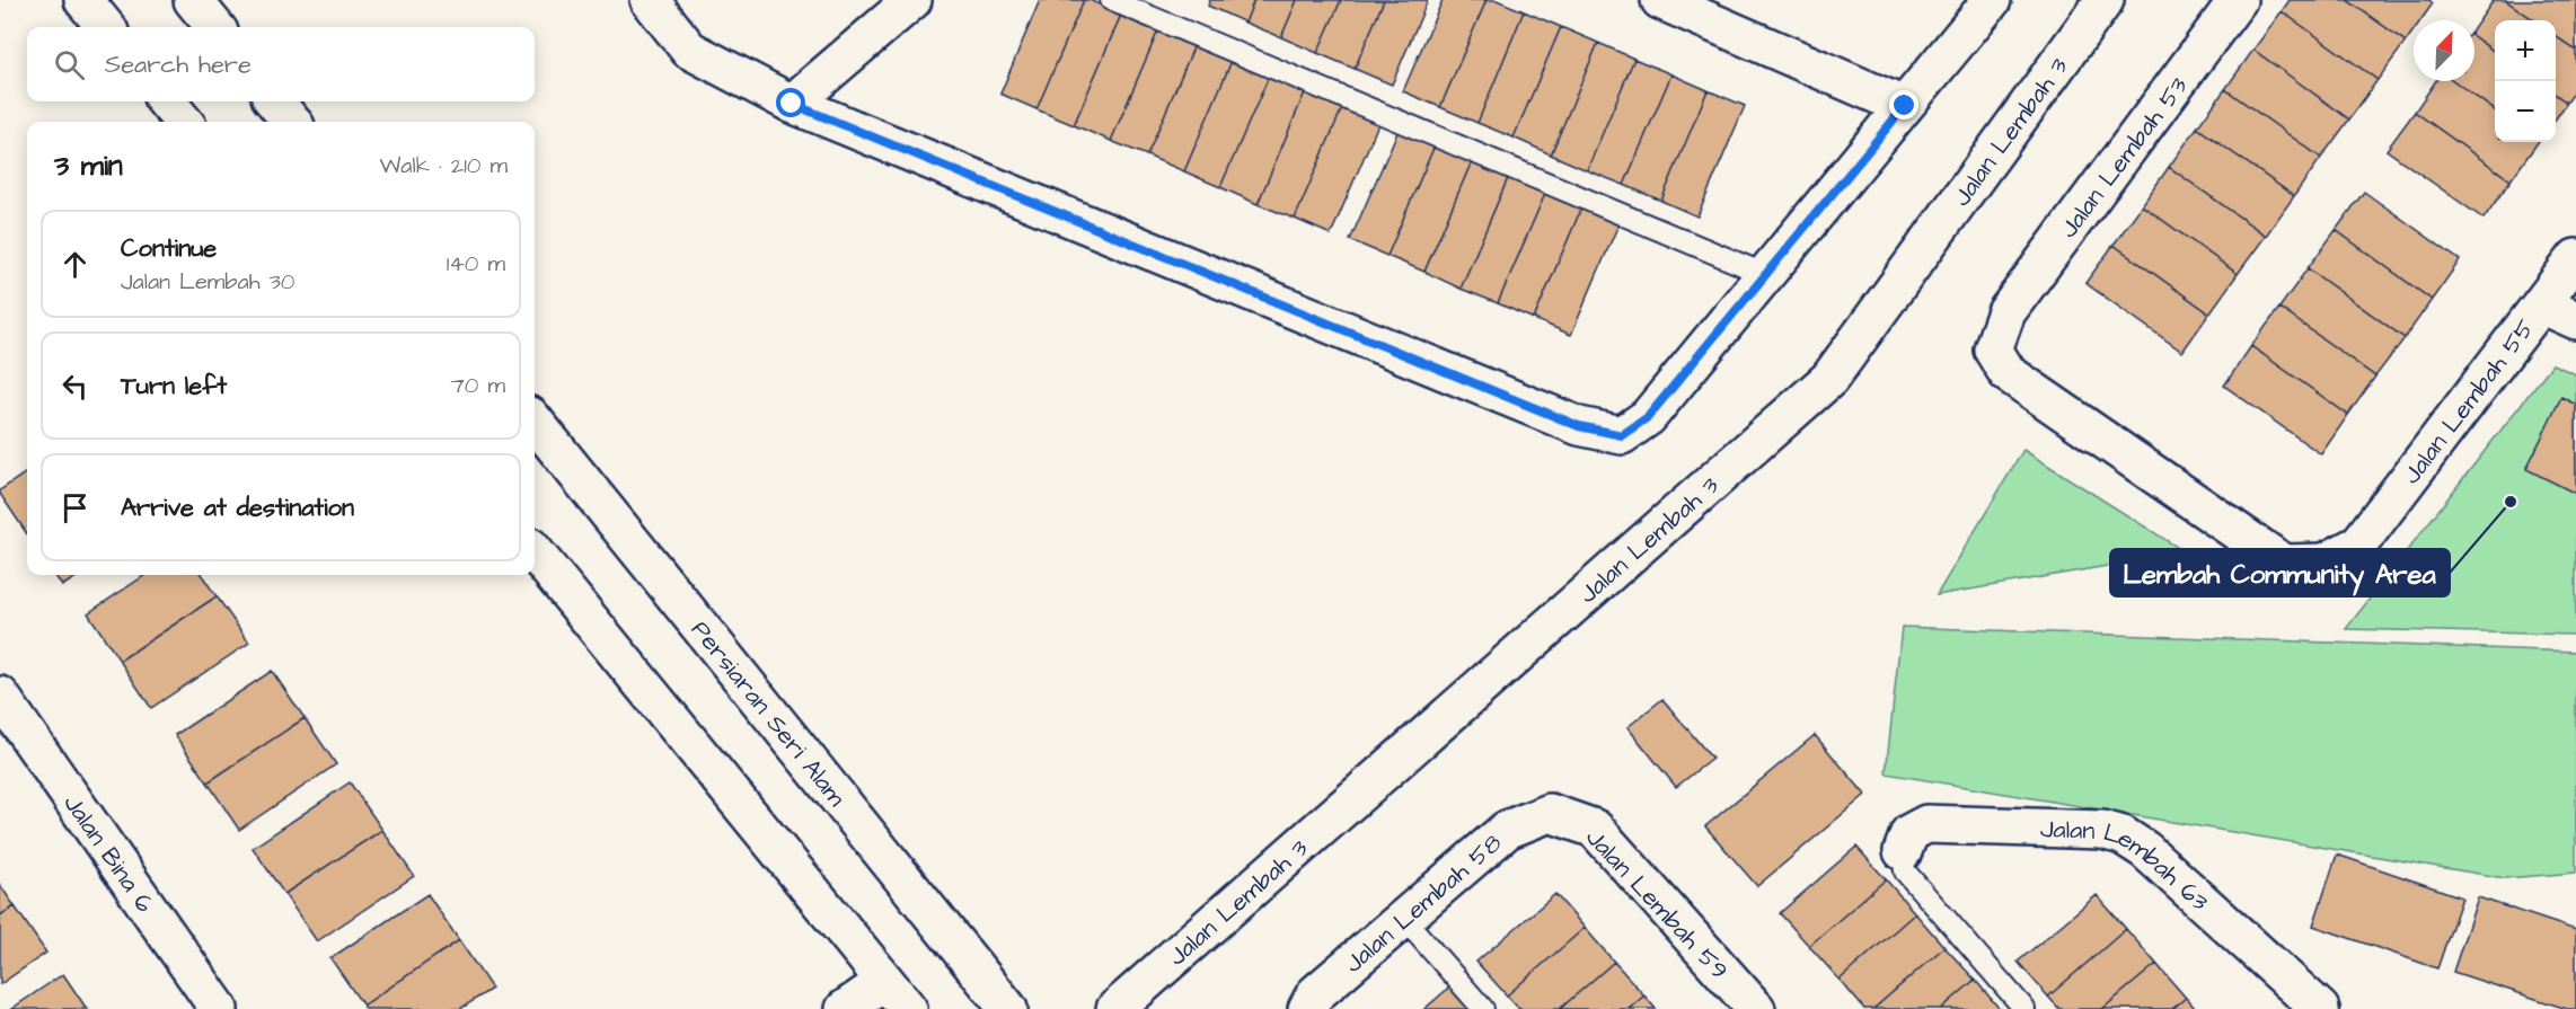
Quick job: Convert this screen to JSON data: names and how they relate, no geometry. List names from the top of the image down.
{
  "streets": {
    "street": [
      "Jalan Lembah 3",
      "Jalan Lembah 53",
      "Jalan Lembah 55",
      "Persiaran Seri Alam",
      "Jalan Bina 6",
      "Jalan Lembah 63",
      "Jalan Lembah 58",
      "Jalan Lembah 59"
    ]
  },
  "crossings": [
    ["Jalan Lembah 53", "Jalan Lembah 55"],
    ["Jalan Lembah 58", "Jalan Lembah 59"]
  ],
  "places": ["Lembah Community Area"],
  "north": "top right",
  "page": {
    "map_buttons": ["+", "−"],
    "search": "Search here",
    "heading": ["3 min", "Walk · 210 m"],
    "list": [
      ["Continue", "Jalan Lembah 30", "140 m"],
      ["Turn left", "70 m"],
      "Arrive at destination"
    ]
  }
}
